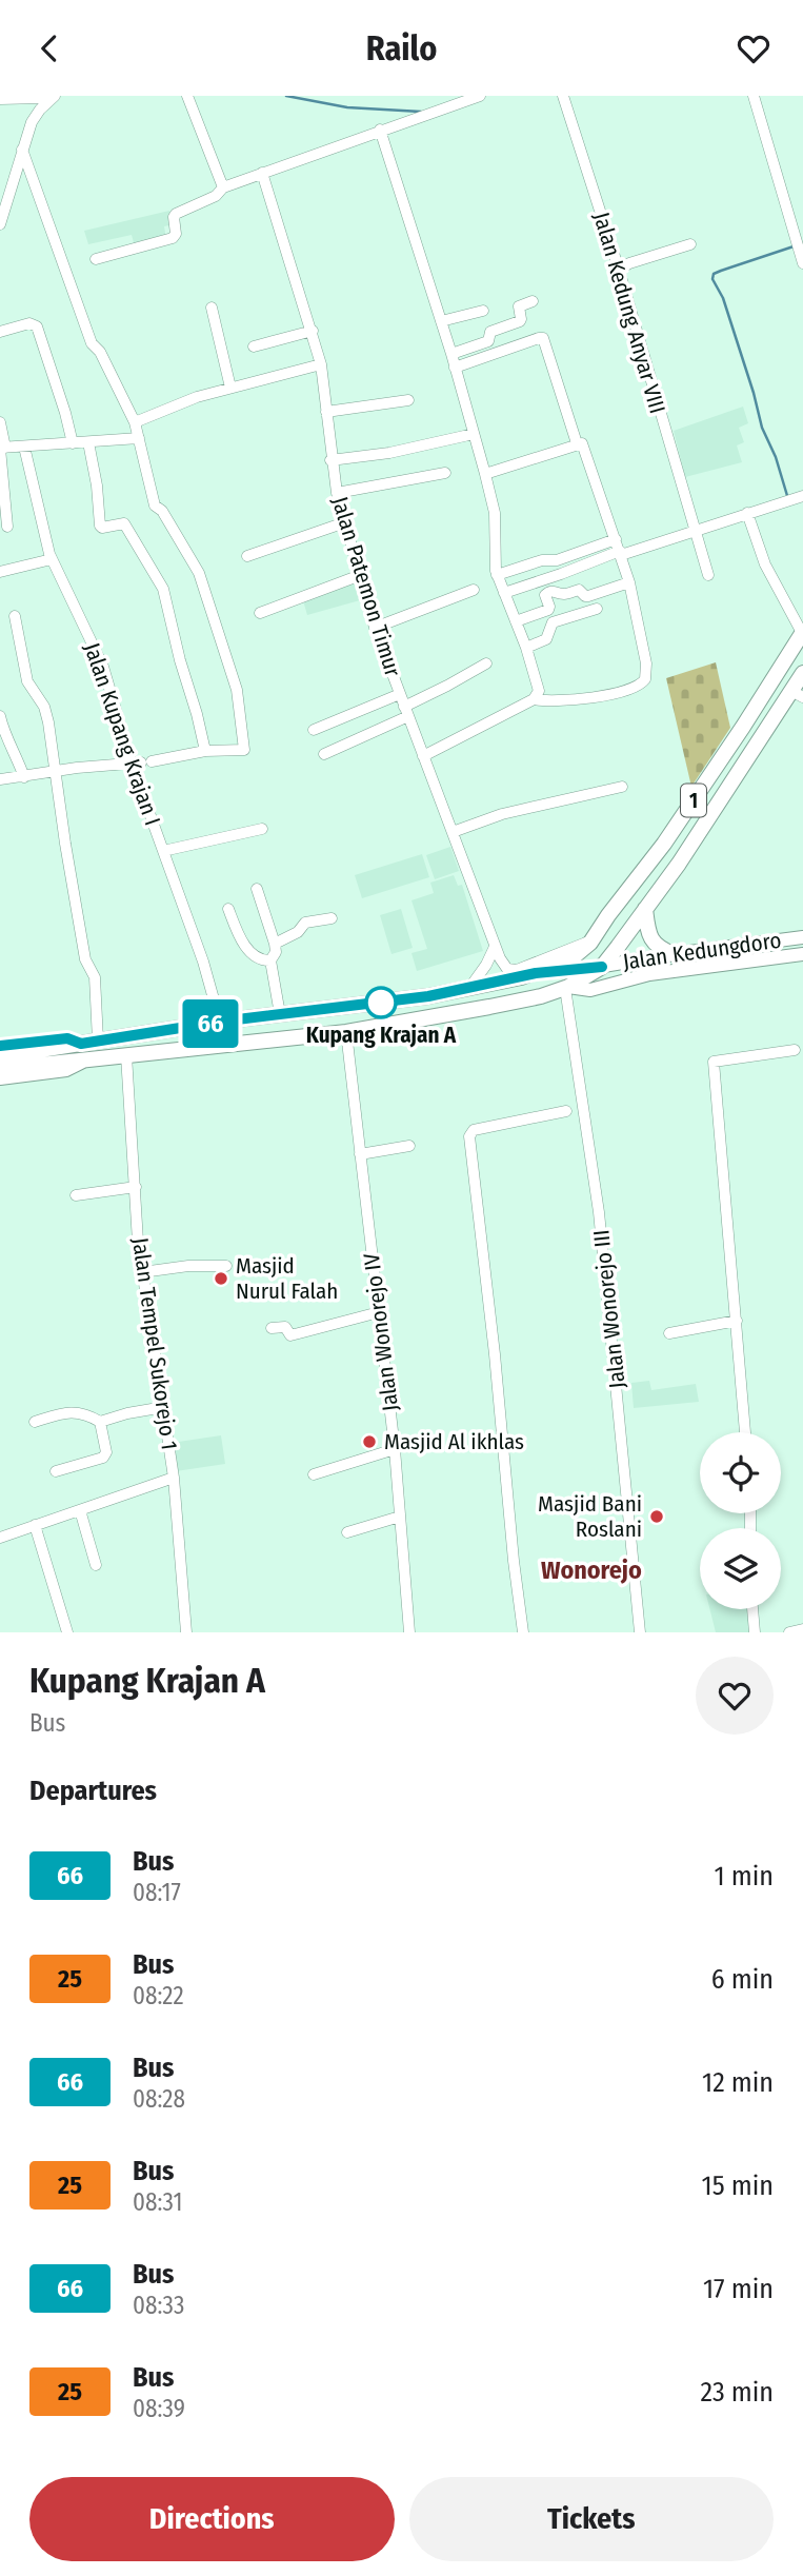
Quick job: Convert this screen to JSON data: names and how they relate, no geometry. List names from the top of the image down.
{
  "streets": {
    "highway": ["1"],
    "main road": ["Jalan Kedungdoro"],
    "street": [
      "Jalan Kedung Anyar VIII",
      "Jalan Patemon Timur",
      "Jalan Kupang Krajan I",
      "Jalan Wonorejo III",
      "Jalan Wonorejo IV",
      "Jalan Tempel Sukorejo 1"
    ]
  },
  "crossings": [
    ["Jalan Patemon Timur", "1"],
    ["Jalan Kupang Krajan I", "1"],
    ["1", "Jalan Kedungdoro"],
    ["1", "Jalan Wonorejo III"],
    ["1", "Jalan Wonorejo IV"],
    ["1", "Jalan Tempel Sukorejo 1"],
    ["Jalan Kedungdoro", "Jalan Wonorejo III"]
  ],
  "districts": ["Wonorejo"],
  "places": [
    "Kupang Krajan A",
    "Masjid Nurul Falah",
    "Masjid Al ikhlas",
    "Masjid Bani Roslani"
  ],
  "lines": ["bus line 66"],
  "page": {
    "header": "Railo",
    "on_map": "66",
    "heading": [
      ["Kupang Krajan A", "Bus"],
      "Departures"
    ],
    "list": [
      {
        "mark": "66",
        "name": "Bus",
        "note": "08:17",
        "value": "1 min"
      },
      {
        "mark": "25",
        "name": "Bus",
        "note": "08:22",
        "value": "6 min"
      },
      {
        "mark": "66",
        "name": "Bus",
        "note": "08:28",
        "value": "12 min"
      },
      {
        "mark": "25",
        "name": "Bus",
        "note": "08:31",
        "value": "15 min"
      },
      {
        "mark": "66",
        "name": "Bus",
        "note": "08:33",
        "value": "17 min"
      },
      {
        "mark": "25",
        "name": "Bus",
        "note": "08:39",
        "value": "23 min"
      }
    ],
    "buttons": ["Directions", "Tickets"]
  }
}
